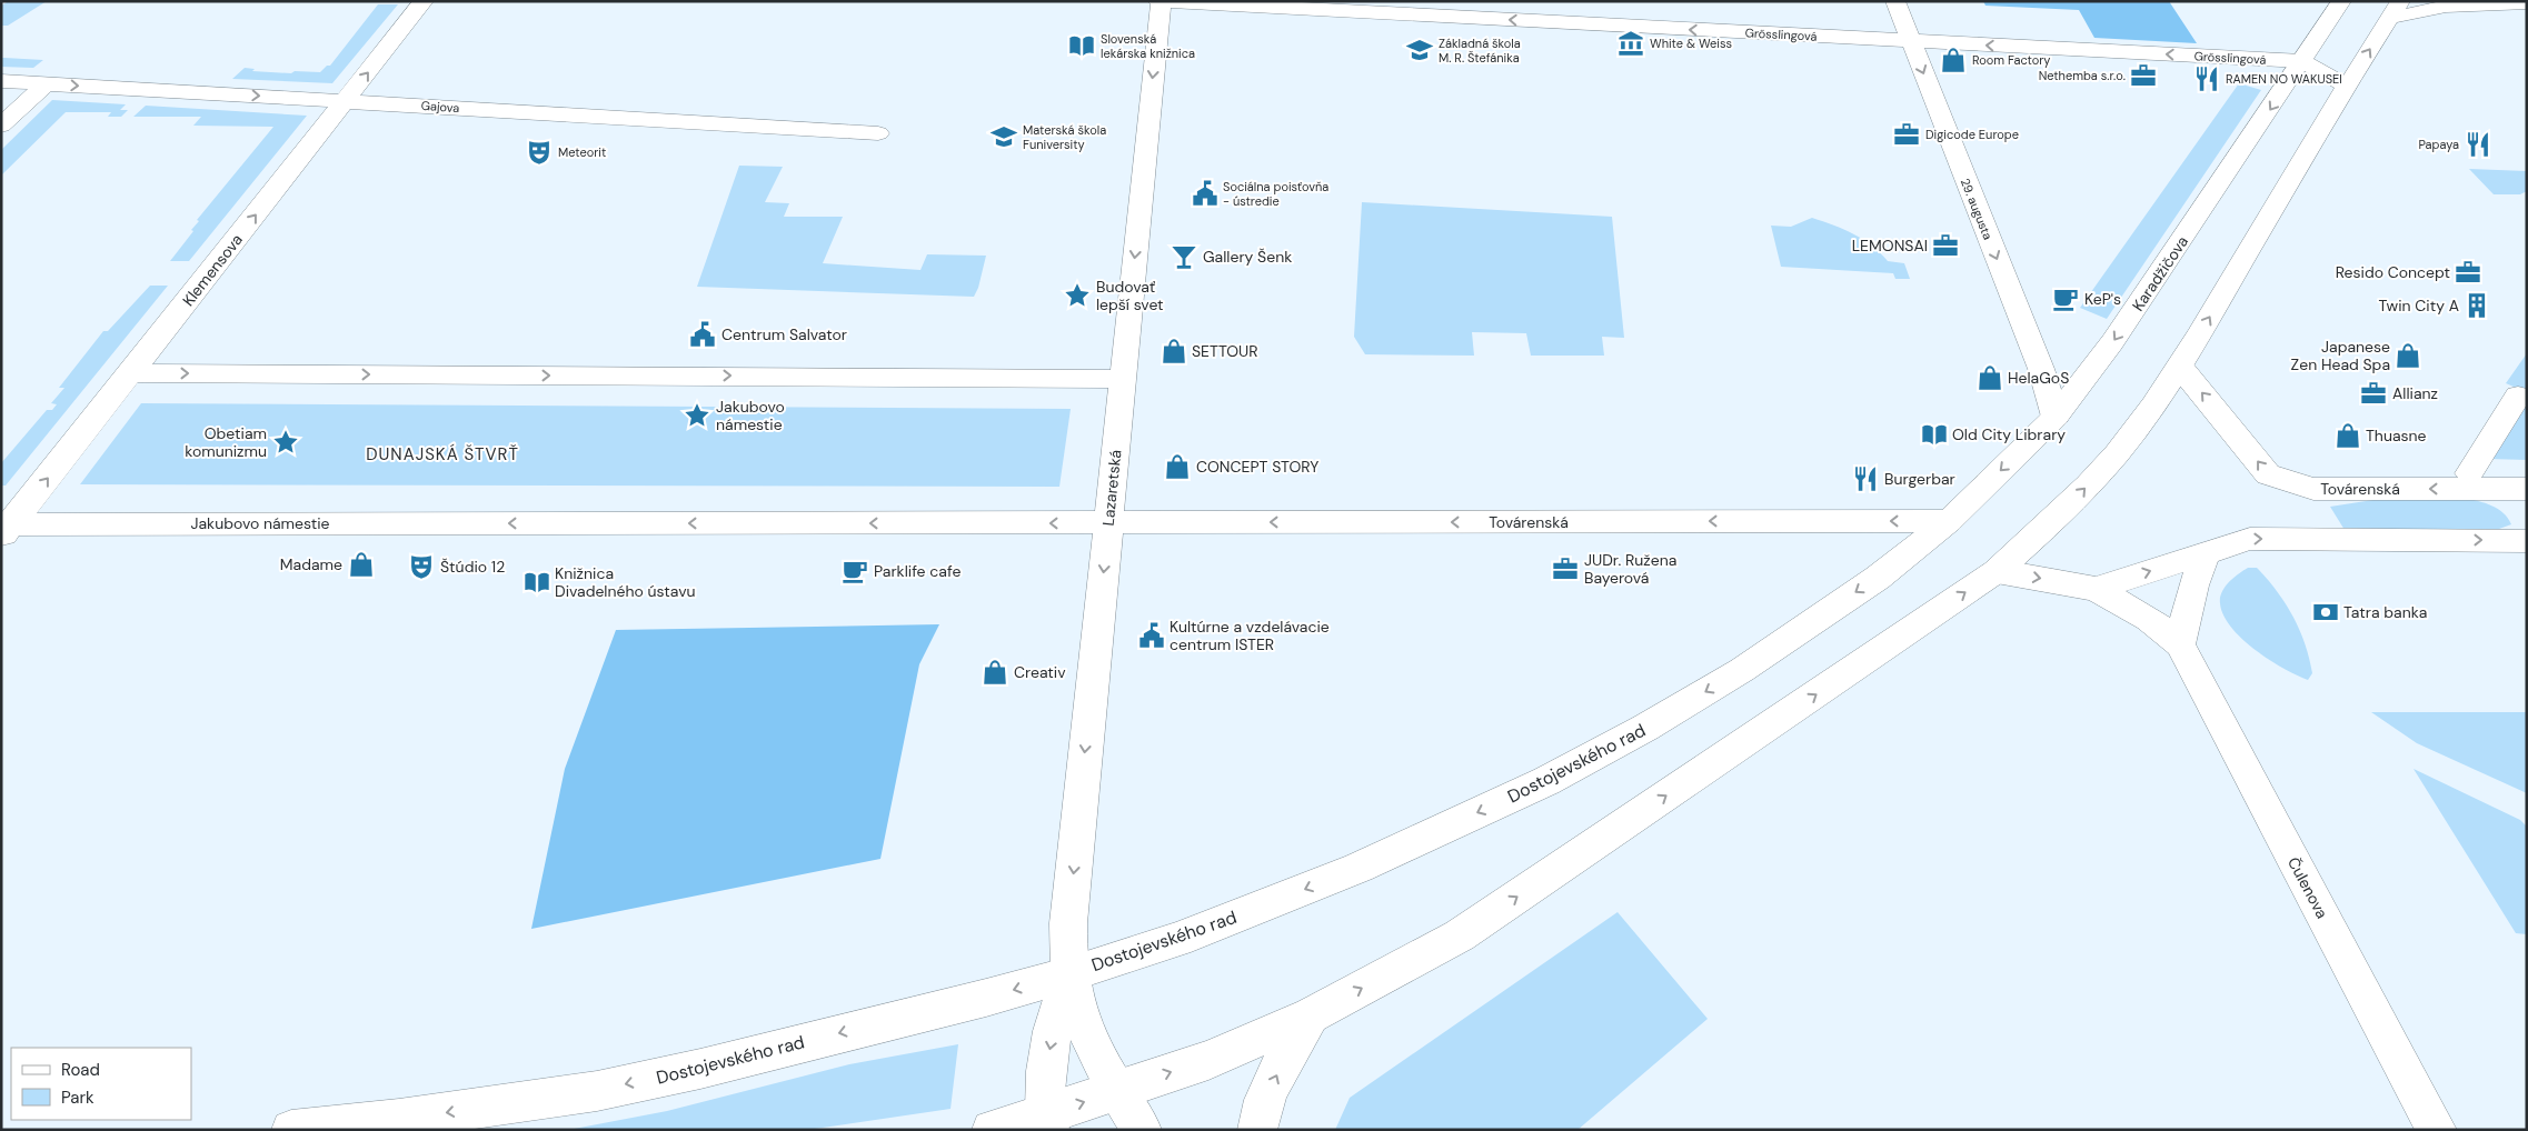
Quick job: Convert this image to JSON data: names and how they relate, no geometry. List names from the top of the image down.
{
  "streets": {
    "street": [
      "Grösslingová",
      "Gajova",
      "29. augusta",
      "Klemensova",
      "Karadžičova",
      "Lazaretská",
      "Továrenská",
      "Jakubovo námestie",
      "Dostojevského rad",
      "Čulenova"
    ]
  },
  "crossings": [
    ["Grösslingová", "29. augusta"],
    ["Grösslingová", "Karadžičova"],
    ["Grösslingová", "Lazaretská"],
    ["Gajova", "Klemensova"],
    ["29. augusta", "Karadžičova"],
    ["Klemensova", "Jakubovo námestie"],
    ["Karadžičova", "Továrenská"],
    ["Karadžičova", "Dostojevského rad"],
    ["Lazaretská", "Továrenská"],
    ["Lazaretská", "Jakubovo námestie"],
    ["Lazaretská", "Dostojevského rad"],
    ["Továrenská", "Jakubovo námestie"],
    ["Továrenská", "Dostojevského rad"]
  ],
  "one_way": [
    "Grösslingová",
    "29. augusta",
    "Klemensova",
    "Lazaretská"
  ],
  "districts": ["DUNAJSKÁ ŠTVRŤ"],
  "places": {
    "museum": ["White & Weiss"],
    "library": ["Slovenská lekárska knižnica", "Old City Library", "Knižnica Divadelného ústavu"],
    "school or university": ["Základná škola M. R. Štefánika", "Materská škola Funiversity"],
    "shop": [
      "Room Factory",
      "SETTOUR",
      "Japanese Zen Head Spa",
      "HelaGoS",
      "Thuasne",
      "CONCEPT STORY",
      "Madame",
      "Creativ"
    ],
    "office": [
      "Nethemba s.r.o.",
      "Digicode Europe",
      "LEMONSAI",
      "Resido Concept",
      "Allianz",
      "JUDr. Ružena Bayerová"
    ],
    "restaurant": ["RAMEN NO WAKUSEI", "Papaya", "Burgerbar"],
    "theatre": ["Meteorit", "Štúdio 12"],
    "public building": ["Sociálna poisťovňa - ústredie", "Centrum Salvator", "Kultúrne a vzdelávacie centrum ISTER"],
    "bar": ["Gallery Šenk"],
    "place": ["Budovať lepší svet", "Jakubovo námestie", "Obetiam komunizmu"],
    "cafe": ["KeP's", "Parklife cafe"],
    "building": ["Twin City A"],
    "bank": ["Tatra banka"]
  },
  "legend": ["Road", "Park"]
}
